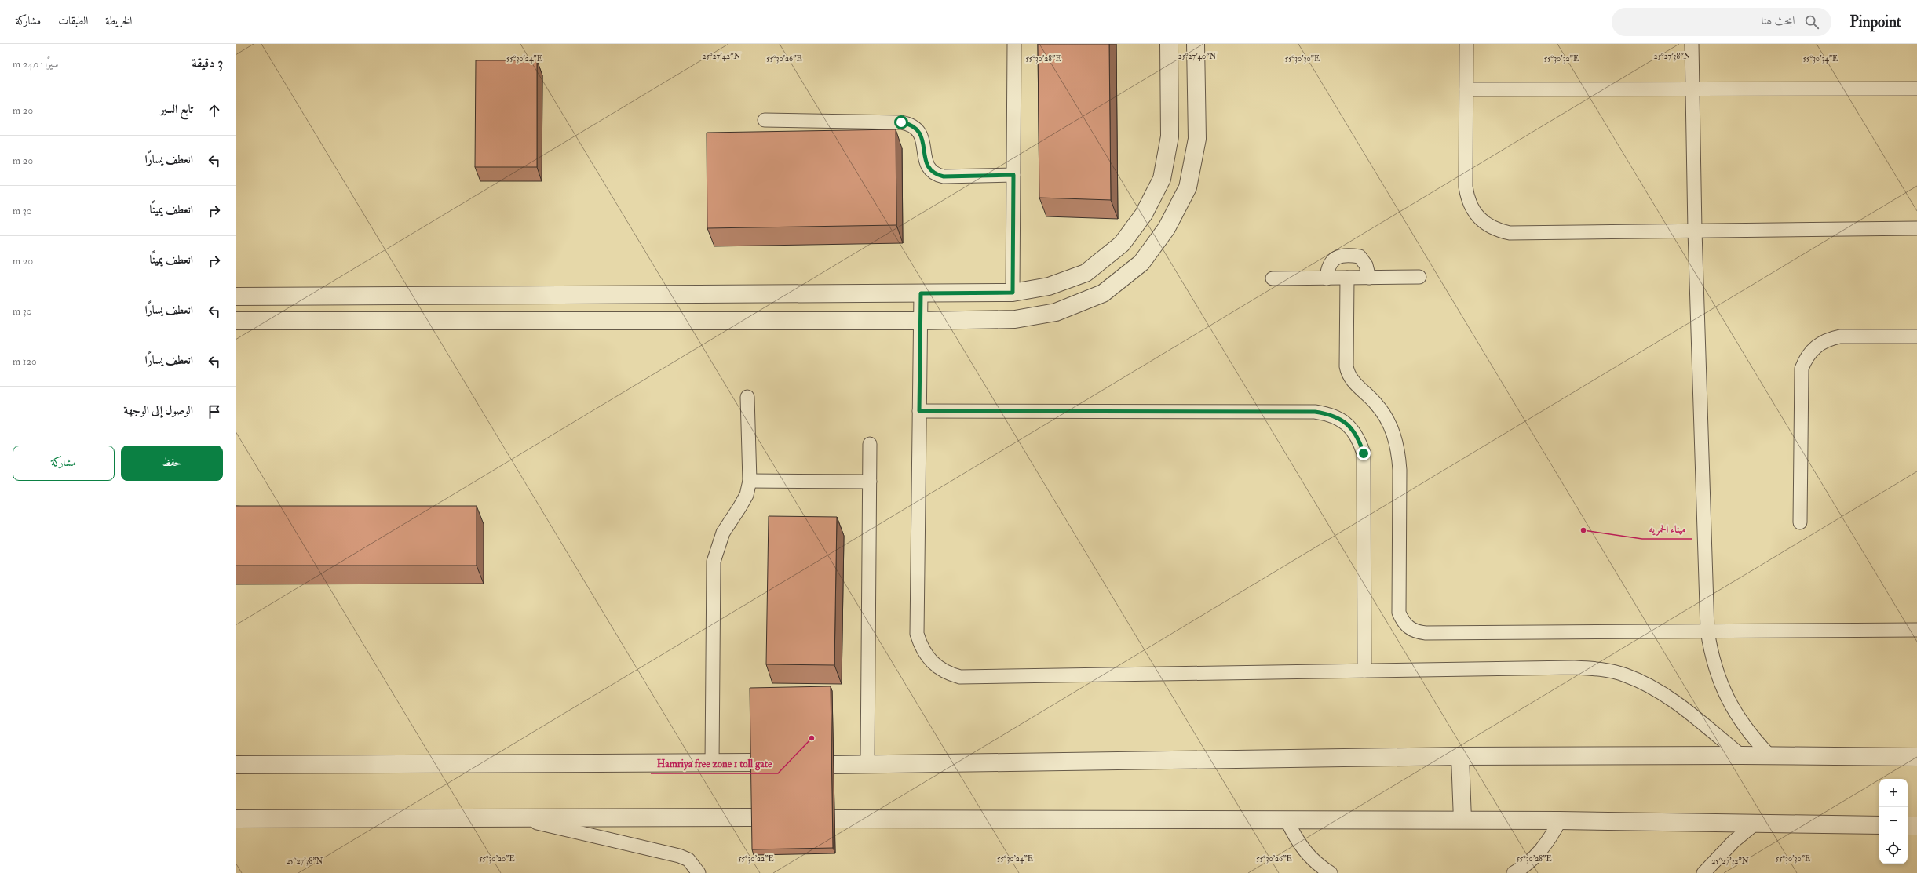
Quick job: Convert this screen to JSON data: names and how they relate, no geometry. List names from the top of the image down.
{
  "places": ["ميناء الحمريه", "Hamriya free zone 1 toll gate"],
  "page": {
    "header": "Pinpoint",
    "search": "ابحث هنا",
    "nav": ["الخريطة", "الطبقات", "مشاركة"],
    "heading": ["3 دقيقة", "سيرًا · 240 m"],
    "list": [
      ["تابع السير", "20 m"],
      ["انعطف يسارًا", "20 m"],
      ["انعطف يمينًا", "30 m"],
      ["انعطف يمينًا", "20 m"],
      ["انعطف يسارًا", "30 m"],
      ["انعطف يسارًا", "120 m"],
      "الوصول إلى الوجهة"
    ],
    "buttons": ["حفظ", "مشاركة"],
    "map_buttons": ["+", "−"]
  },
  "coordinates": [
    "25°27'38\"N",
    "25°27'42\"N",
    "25°27'40\"N",
    "55°30'34\"E",
    "55°30'24\"E",
    "55°30'26\"E",
    "55°30'28\"E",
    "55°30'30\"E",
    "55°30'32\"E",
    "55°30'20\"E",
    "55°30'22\"E",
    "25°27'32\"N"
  ]
}
